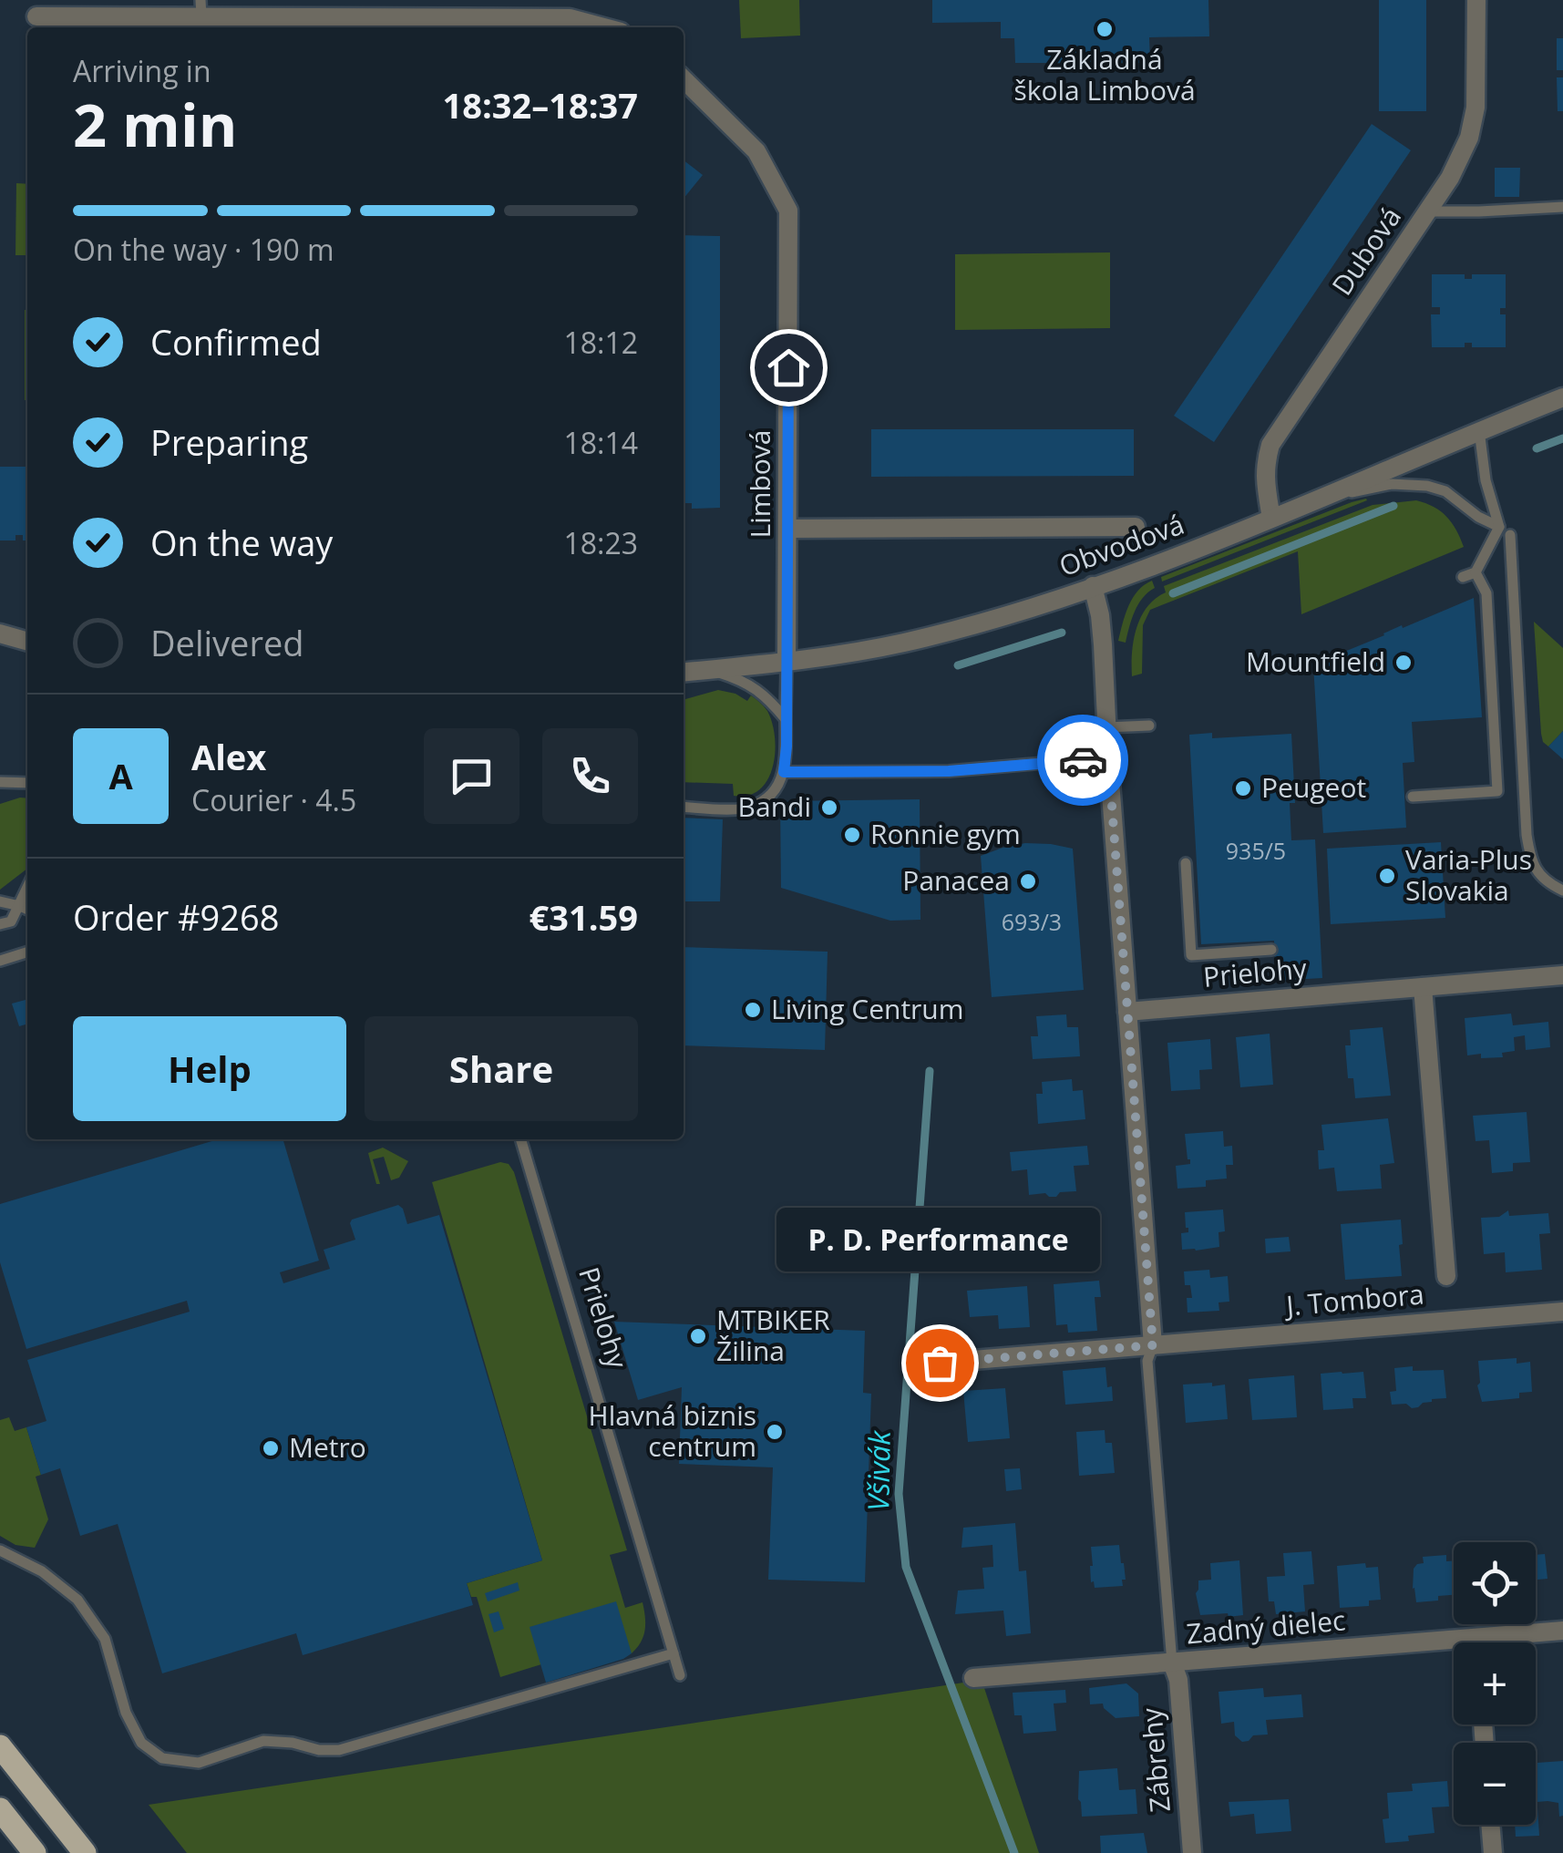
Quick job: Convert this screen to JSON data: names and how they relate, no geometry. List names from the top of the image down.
{
  "streets": {
    "street": [
      "Dubová",
      "Limbová",
      "Obvodová",
      "Prielohy",
      "J. Tombora",
      "Zadný dielec",
      "Zábrehy"
    ]
  },
  "crossings": [
    ["Dubová", "Obvodová"],
    ["Limbová", "Obvodová"],
    ["Zadný dielec", "Zábrehy"]
  ],
  "water": ["Všivák"],
  "places": [
    "Základná škola Limbová",
    "Mountfield",
    "Peugeot",
    "Bandi",
    "Ronnie gym",
    "Varia-Plus Slovakia",
    "Panacea",
    "Living Centrum",
    "MTBIKER Žilina",
    "P. D. Performance",
    "Hlavná biznis centrum",
    "Metro"
  ],
  "house_numbers": ["935/5", "693/3"],
  "page": {
    "heading": ["2 min", "Arriving in", "18:32–18:37"],
    "panel": [
      "Alex",
      "Courier · 4.5",
      "Order #9268",
      "€31.59"
    ],
    "bar": "On the way · 190 m",
    "list": [
      ["Confirmed", "18:12"],
      ["Preparing", "18:14"],
      ["On the way", "18:23"],
      "Delivered"
    ],
    "round": "A",
    "buttons": ["Help", "Share"],
    "bubble": "P. D. Performance",
    "map_buttons": ["+", "−"]
  }
}
